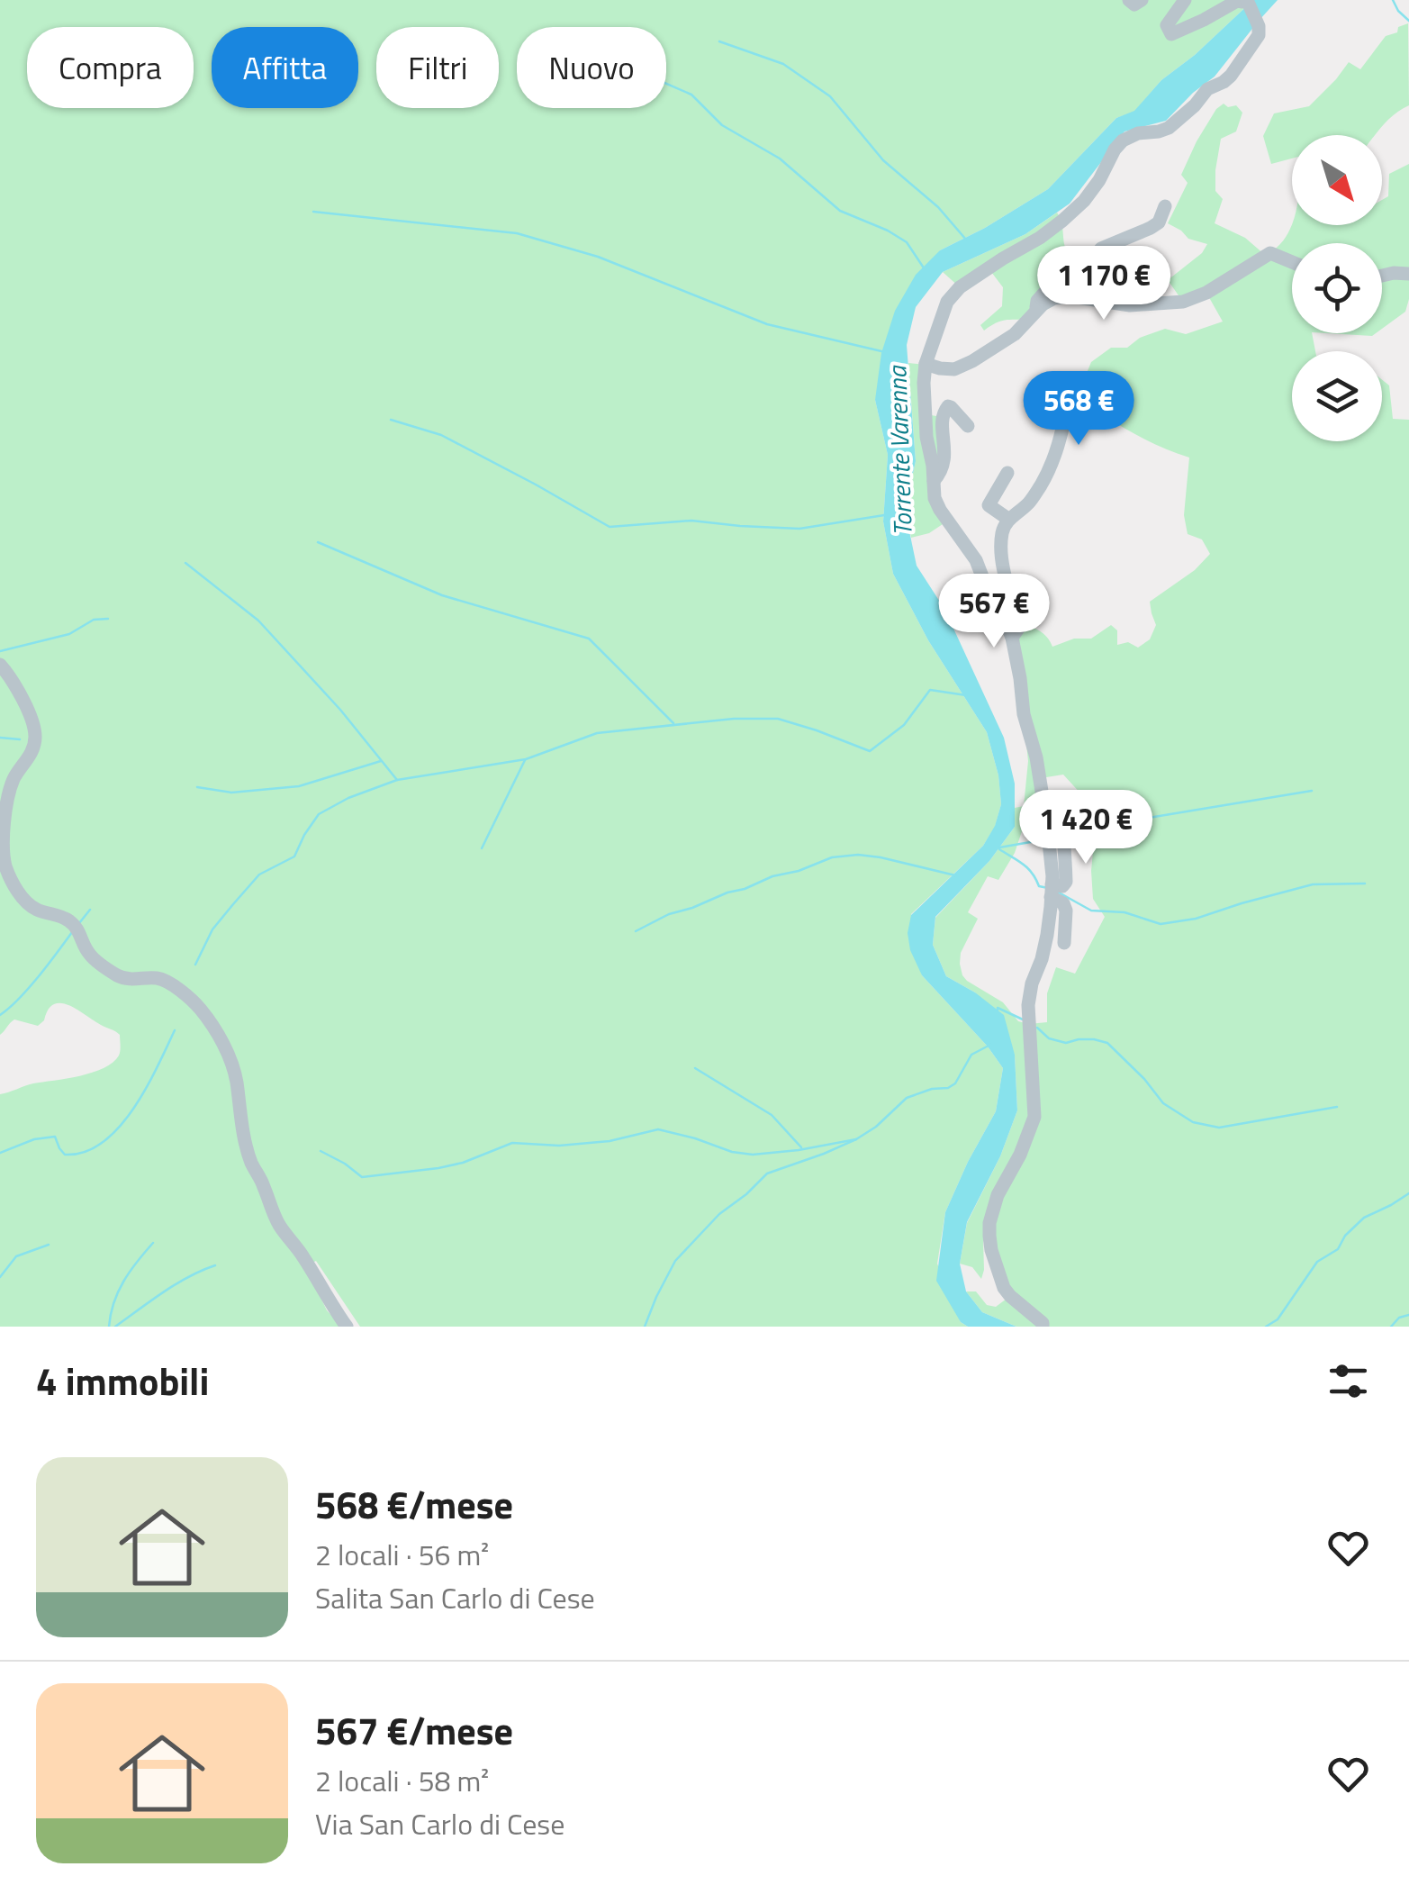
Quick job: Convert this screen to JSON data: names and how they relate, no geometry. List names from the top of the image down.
{
  "water": ["Torrente Varenna"],
  "north": "bottom right",
  "page": {
    "chip": [
      "Compra",
      "Affitta",
      "Filtri",
      "Nuovo"
    ],
    "price": [
      "1 170 €",
      "568 €",
      "567 €",
      "1 420 €"
    ],
    "heading": "4 immobili",
    "list": [
      {
        "name": "568 €/mese",
        "note": "2 locali · 56 m² · Salita San Carlo di Cese"
      },
      {
        "name": "567 €/mese",
        "note": "2 locali · 58 m² · Via San Carlo di Cese"
      }
    ]
  }
}
